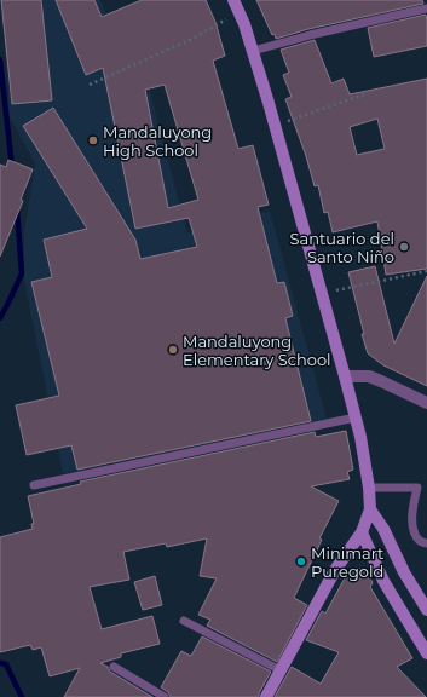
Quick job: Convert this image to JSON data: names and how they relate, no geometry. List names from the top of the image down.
{
  "places": [
    "Mandaluyong High School",
    "Santuario del Santo Niño",
    "Mandaluyong Elementary School",
    "Minimart Puregold"
  ]
}
